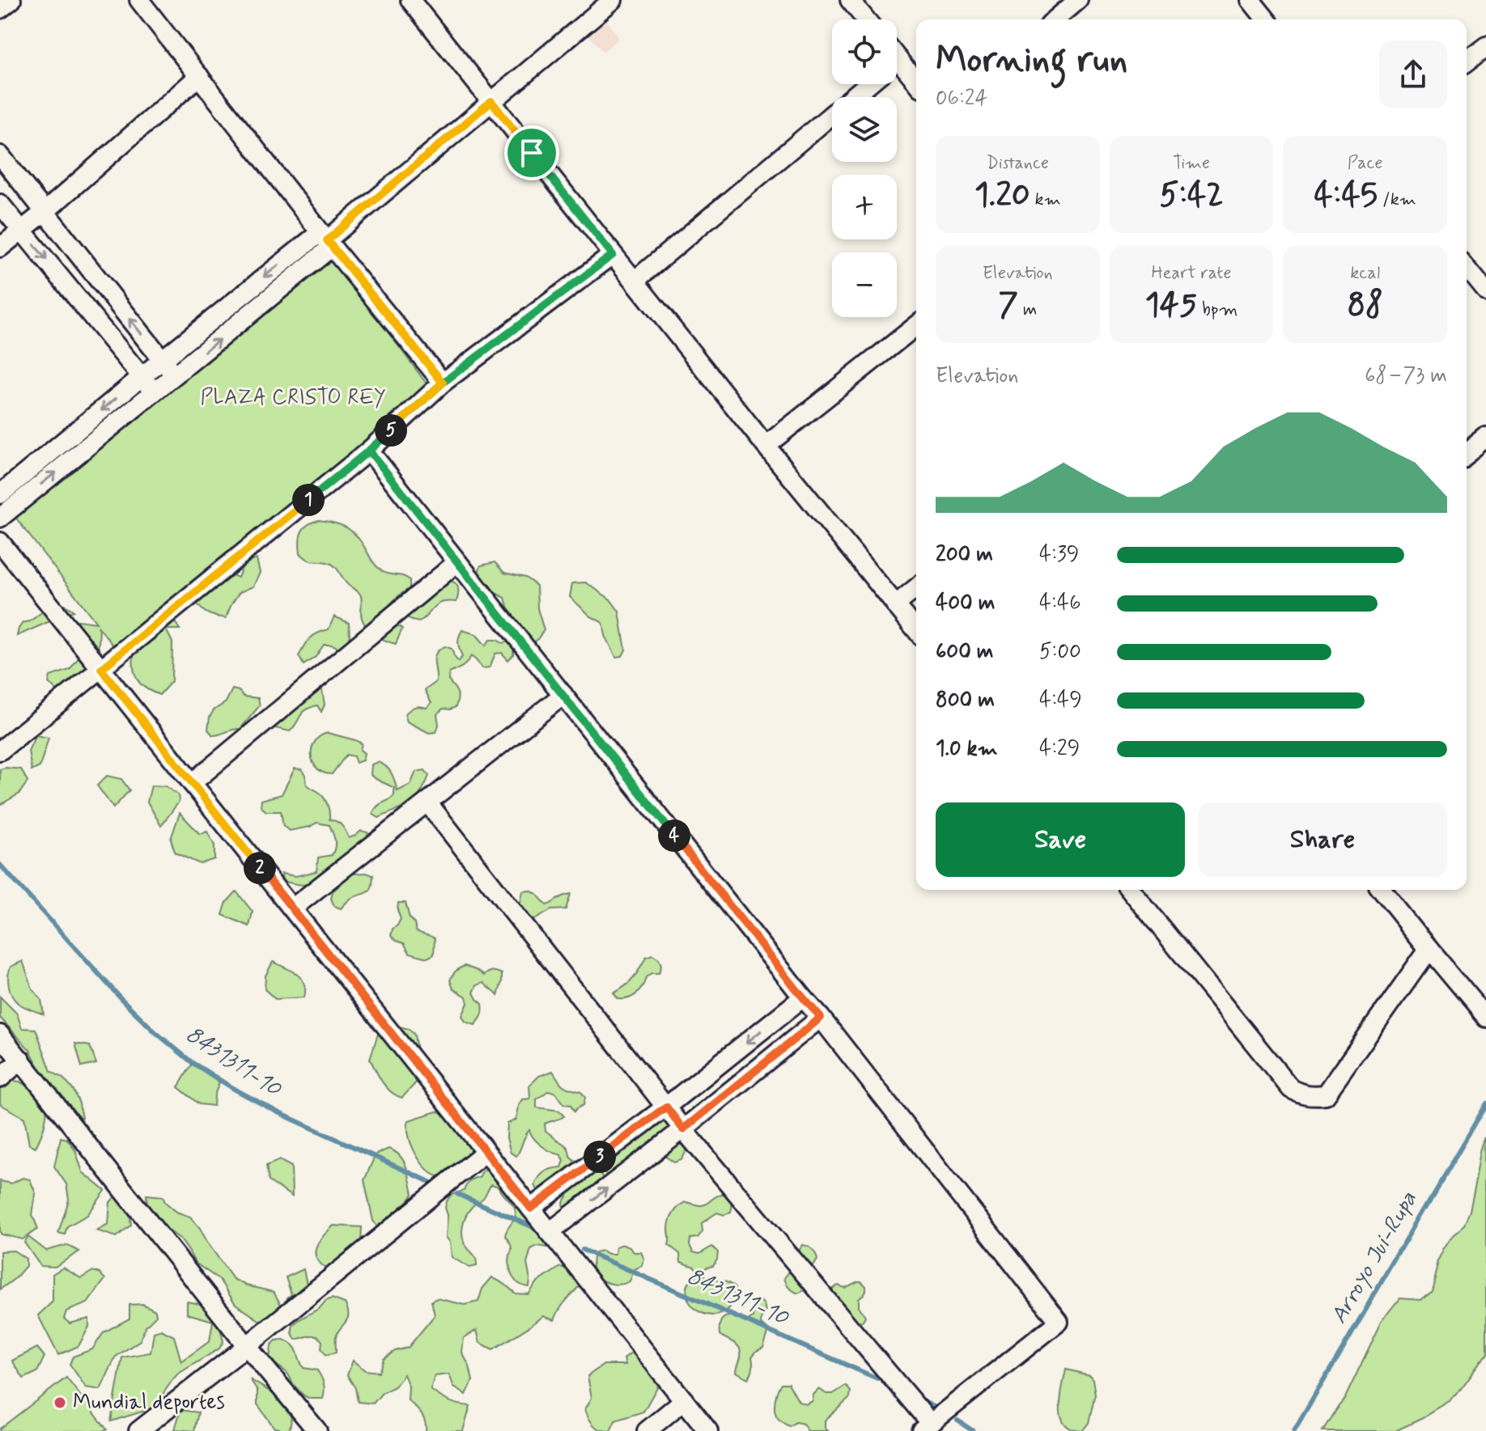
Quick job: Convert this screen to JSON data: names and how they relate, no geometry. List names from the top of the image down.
{
  "water": ["8431311-10", "Arroyo Jui-Rupa"],
  "parks": ["PLAZA CRISTO REY"],
  "places": ["Mundial deportes"],
  "page": {
    "map_buttons": ["+", "−"],
    "heading": ["Morning run", "06:24"],
    "stats": [
      ["Distance", "1.20 km"],
      ["Time", "5:42"],
      ["Pace", "4:45 /km"],
      ["Elevation", "7 m"],
      ["Heart rate", "145 bpm"],
      ["kcal", "88"]
    ],
    "chart": ["Elevation", "68–73 m"],
    "pins": [
      "5",
      "1",
      "4",
      "2",
      "3"
    ],
    "list": [
      {
        "name": "200 m",
        "note": "4:39"
      },
      {
        "name": "400 m",
        "note": "4:46"
      },
      {
        "name": "600 m",
        "note": "5:00"
      },
      {
        "name": "800 m",
        "note": "4:49"
      },
      {
        "name": "1.0 km",
        "note": "4:29"
      }
    ],
    "buttons": ["Save", "Share"]
  }
}
